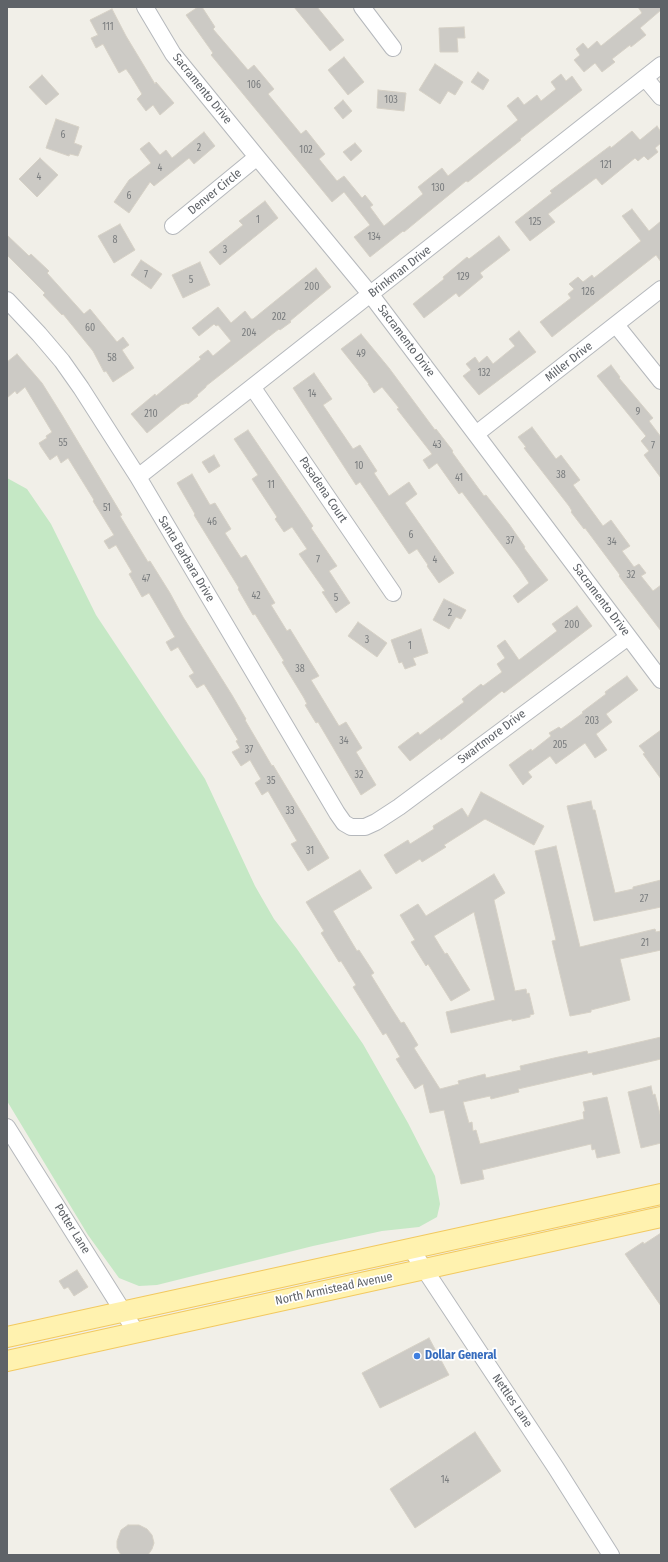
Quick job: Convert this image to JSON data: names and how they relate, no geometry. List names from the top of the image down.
{
  "streets": {
    "main road": ["North Armistead Avenue"],
    "street": [
      "Sacramento Drive",
      "Denver Circle",
      "Brinkman Drive",
      "Miller Drive",
      "Pasadena Court",
      "Santa Barbara Drive",
      "Swartmore Drive",
      "Potter Lane",
      "Nettles Lane"
    ]
  },
  "crossings": [
    ["Sacramento Drive", "Denver Circle"],
    ["Sacramento Drive", "Brinkman Drive"],
    ["Sacramento Drive", "Miller Drive"],
    ["Sacramento Drive", "Swartmore Drive"],
    ["Brinkman Drive", "Pasadena Court"],
    ["Brinkman Drive", "Santa Barbara Drive"],
    ["Santa Barbara Drive", "Swartmore Drive"],
    ["Potter Lane", "North Armistead Avenue"],
    ["North Armistead Avenue", "Nettles Lane"]
  ],
  "places": ["Dollar General"],
  "house_numbers": [
    "111",
    "106",
    "103",
    "6",
    "2",
    "102",
    "121",
    "4",
    "4",
    "130",
    "6",
    "1",
    "125",
    "134",
    "8",
    "3",
    "7",
    "129",
    "5",
    "200",
    "126",
    "202",
    "60",
    "204",
    "49",
    "58",
    "132",
    "14",
    "9",
    "210",
    "55",
    "43",
    "7",
    "10",
    "38",
    "41",
    "11",
    "51",
    "46",
    "6",
    "37",
    "34",
    "7",
    "4",
    "32",
    "47",
    "42",
    "5",
    "2",
    "200",
    "3",
    "1",
    "38",
    "203",
    "34",
    "205",
    "37",
    "32",
    "35",
    "33",
    "31",
    "27",
    "21",
    "14"
  ]
}
